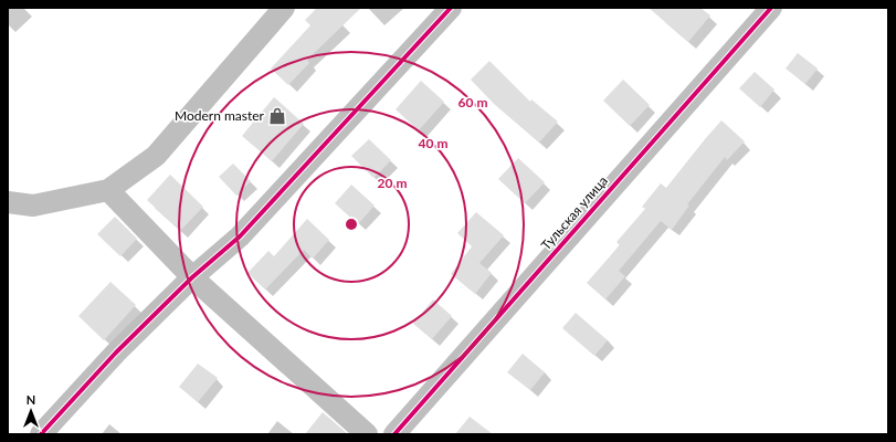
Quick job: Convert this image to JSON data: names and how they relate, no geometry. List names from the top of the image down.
{
  "streets": {
    "street": ["Тульская улица"]
  },
  "places": {
    "shop": ["Modern master"]
  },
  "north": "top",
  "rings": ["60 m", "40 m", "20 m"]
}
